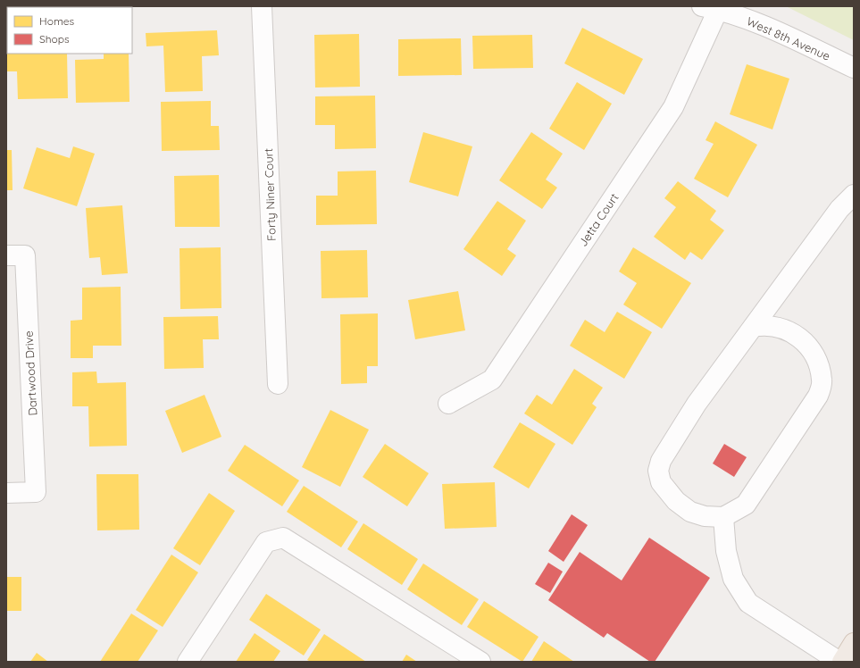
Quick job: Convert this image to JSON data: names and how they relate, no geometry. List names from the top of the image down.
{
  "streets": {
    "street": [
      "West 8th Avenue",
      "Forty Niner Court",
      "Jetta Court",
      "Dartwood Drive"
    ]
  },
  "crossings": [
    ["West 8th Avenue", "Jetta Court"]
  ],
  "legend": ["Homes", "Shops"]
}
